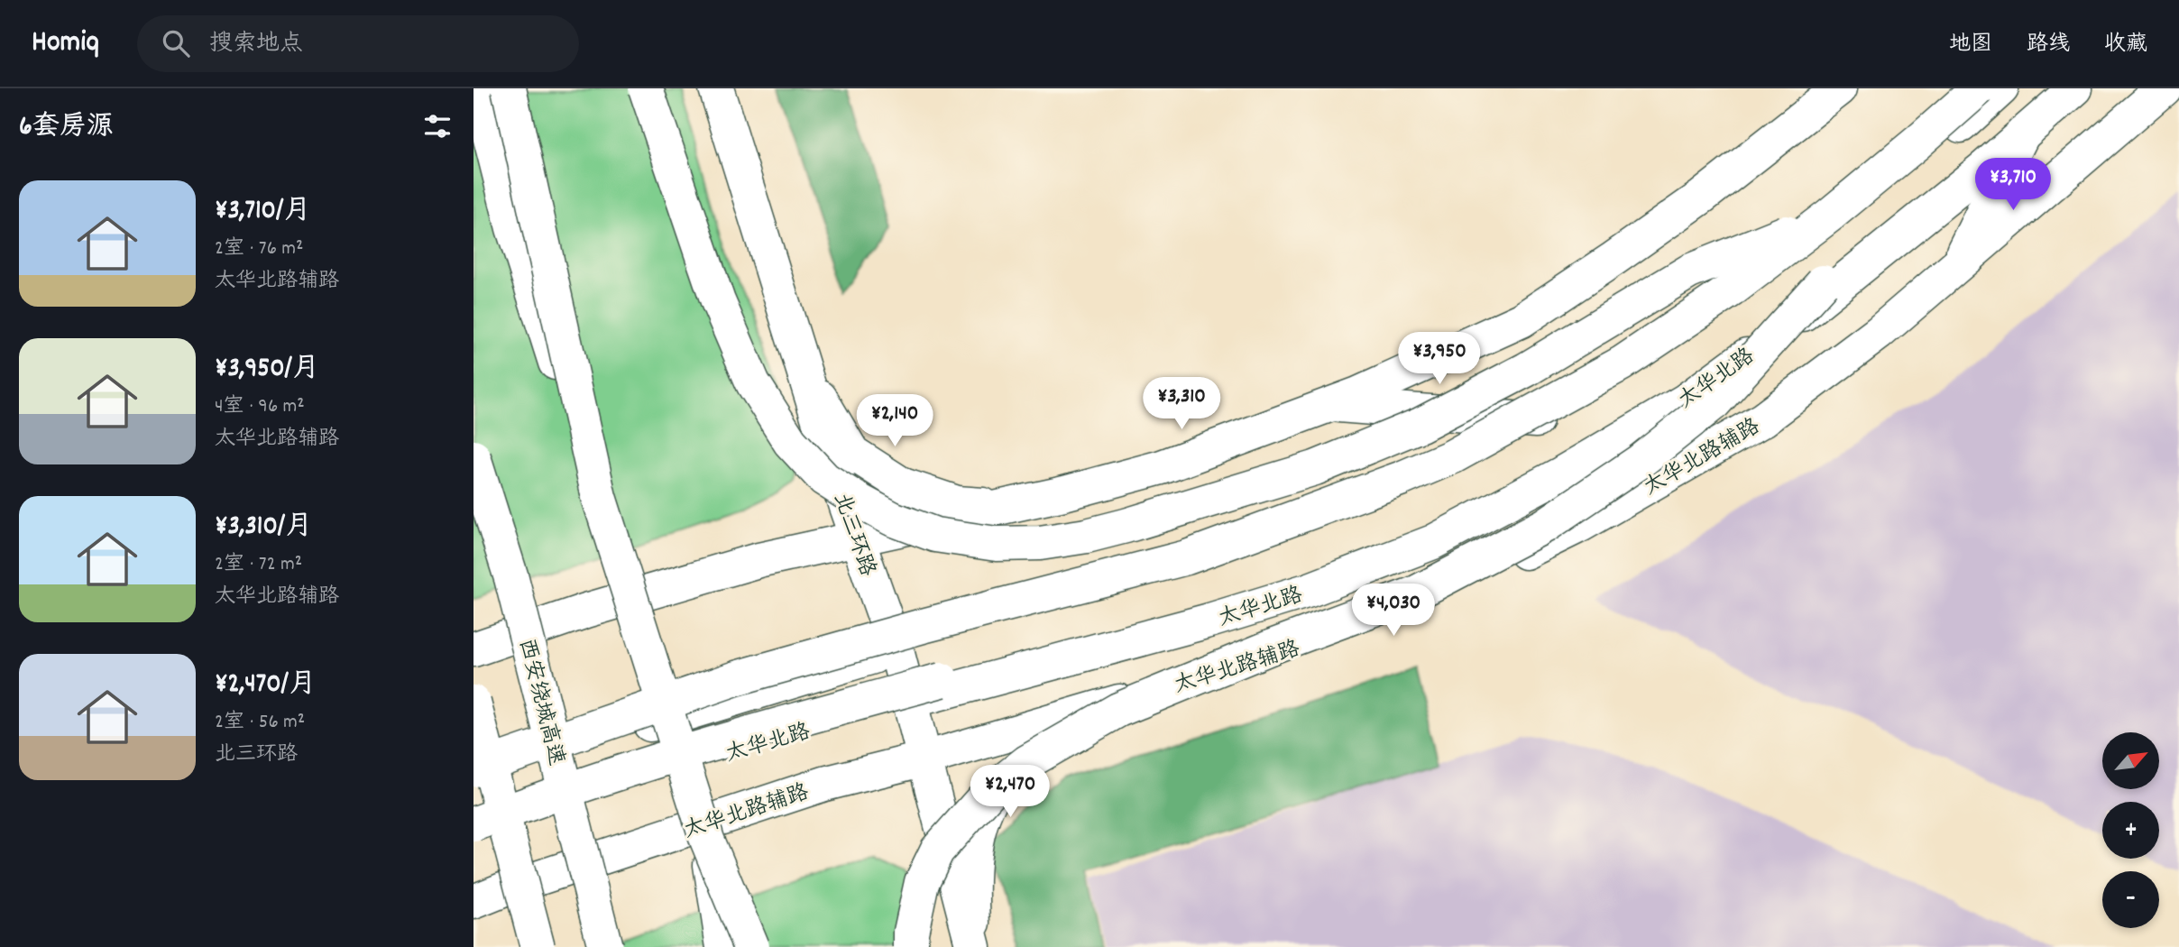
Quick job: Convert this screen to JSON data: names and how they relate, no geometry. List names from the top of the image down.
{
  "streets": {
    "main road": [
      "太华北路",
      "太华北路辅路",
      "北三环路",
      "西安绕城高速"
    ]
  },
  "crossings": [
    ["太华北路", "北三环路"],
    ["太华北路辅路", "北三环路"]
  ],
  "north": "top right",
  "page": {
    "header": "Homiq",
    "search": "搜索地点",
    "nav": ["地图", "路线", "收藏"],
    "heading": "6套房源",
    "price": [
      "¥3,710",
      "¥3,950",
      "¥3,310",
      "¥2,140",
      "¥4,030",
      "¥2,470"
    ],
    "list": [
      {
        "name": "¥3,710/月",
        "note": "2室 · 76 m² · 太华北路辅路"
      },
      {
        "name": "¥3,950/月",
        "note": "4室 · 96 m² · 太华北路辅路"
      },
      {
        "name": "¥3,310/月",
        "note": "2室 · 72 m² · 太华北路辅路"
      },
      {
        "name": "¥2,470/月",
        "note": "2室 · 56 m² · 北三环路"
      }
    ],
    "map_buttons": ["+", "−"]
  }
}
